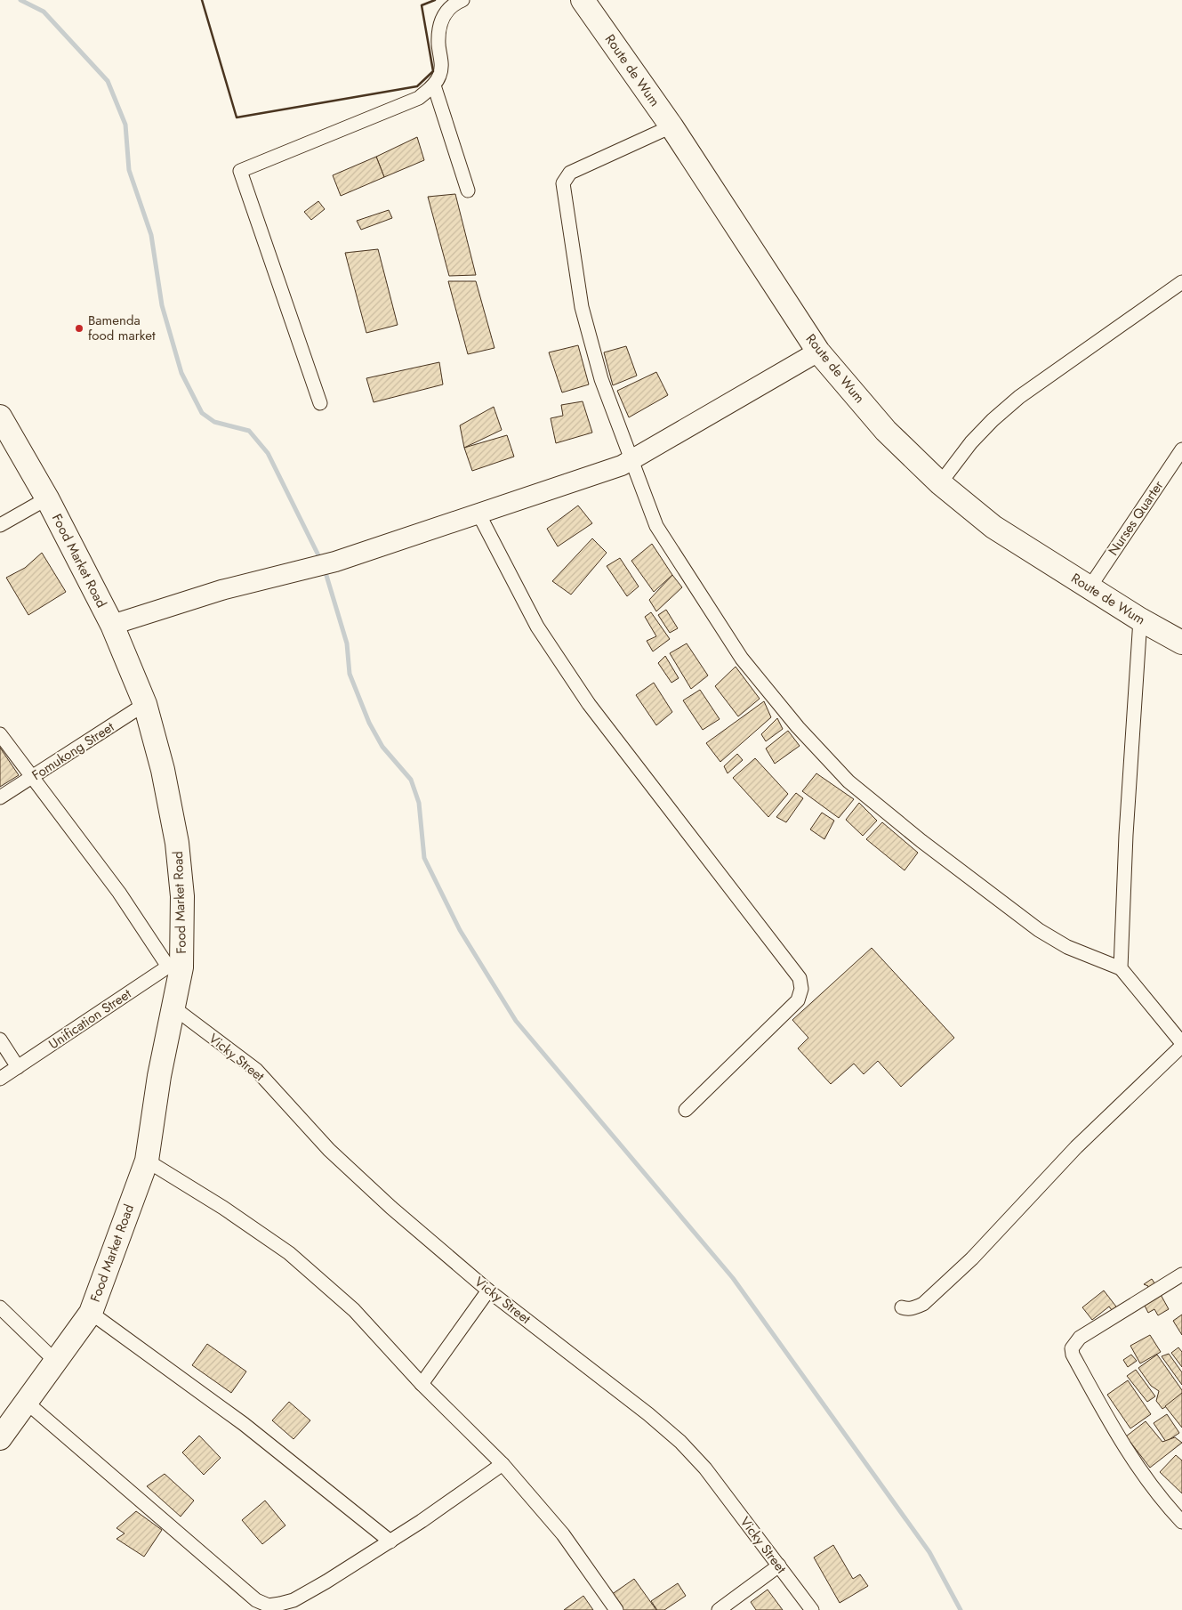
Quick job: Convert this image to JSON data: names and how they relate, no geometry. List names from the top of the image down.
{
  "streets": {
    "highway": ["Route de Wum", "Food Market Road"],
    "street": [
      "Nurses Quarter",
      "Fomukong Street",
      "Unification Street",
      "Vicky Street"
    ]
  },
  "crossings": [
    ["Route de Wum", "Nurses Quarter"],
    ["Food Market Road", "Fomukong Street"],
    ["Food Market Road", "Unification Street"],
    ["Food Market Road", "Vicky Street"]
  ],
  "places": ["Bamenda food market"]
}
